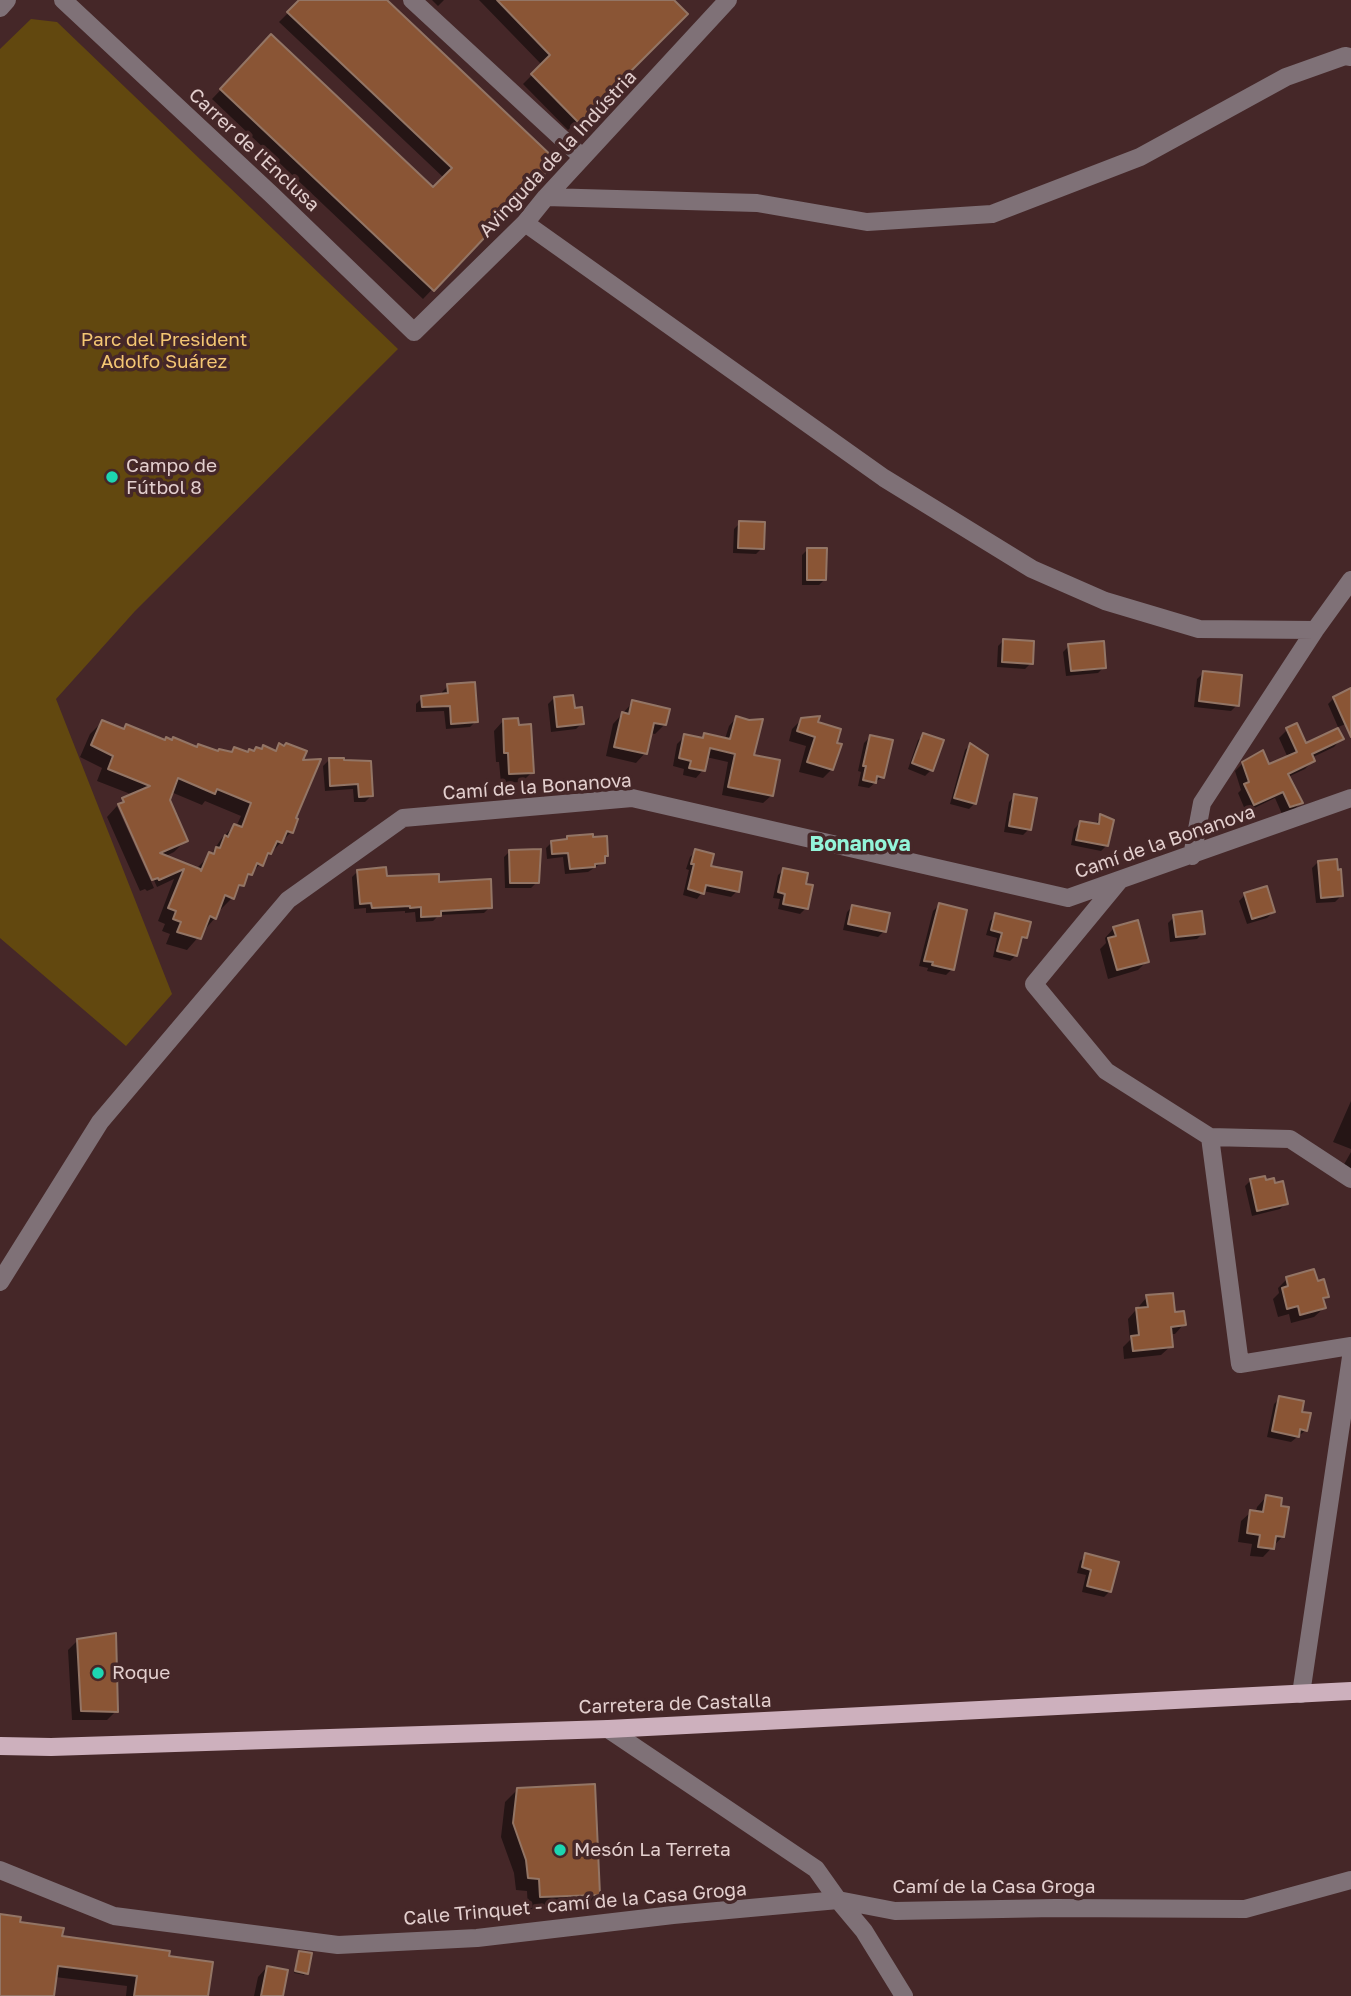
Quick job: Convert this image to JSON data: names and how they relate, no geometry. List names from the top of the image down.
{
  "streets": {
    "main road": ["Carretera de Castalla"],
    "street": [
      "Carrer de l'Enclusa",
      "Avinguda de la Indústria",
      "Camí de la Bonanova",
      "Camí de la Casa Groga",
      "Calle Trinquet - camí de la Casa Groga"
    ]
  },
  "crossings": [
    ["Carrer de l'Enclusa", "Avinguda de la Indústria"],
    ["Camí de la Casa Groga", "Calle Trinquet - camí de la Casa Groga"]
  ],
  "districts": ["Bonanova"],
  "parks": ["Parc del President Adolfo Suárez"],
  "places": ["Campo de Fútbol 8", "Roque", "Mesón La Terreta"]
}
